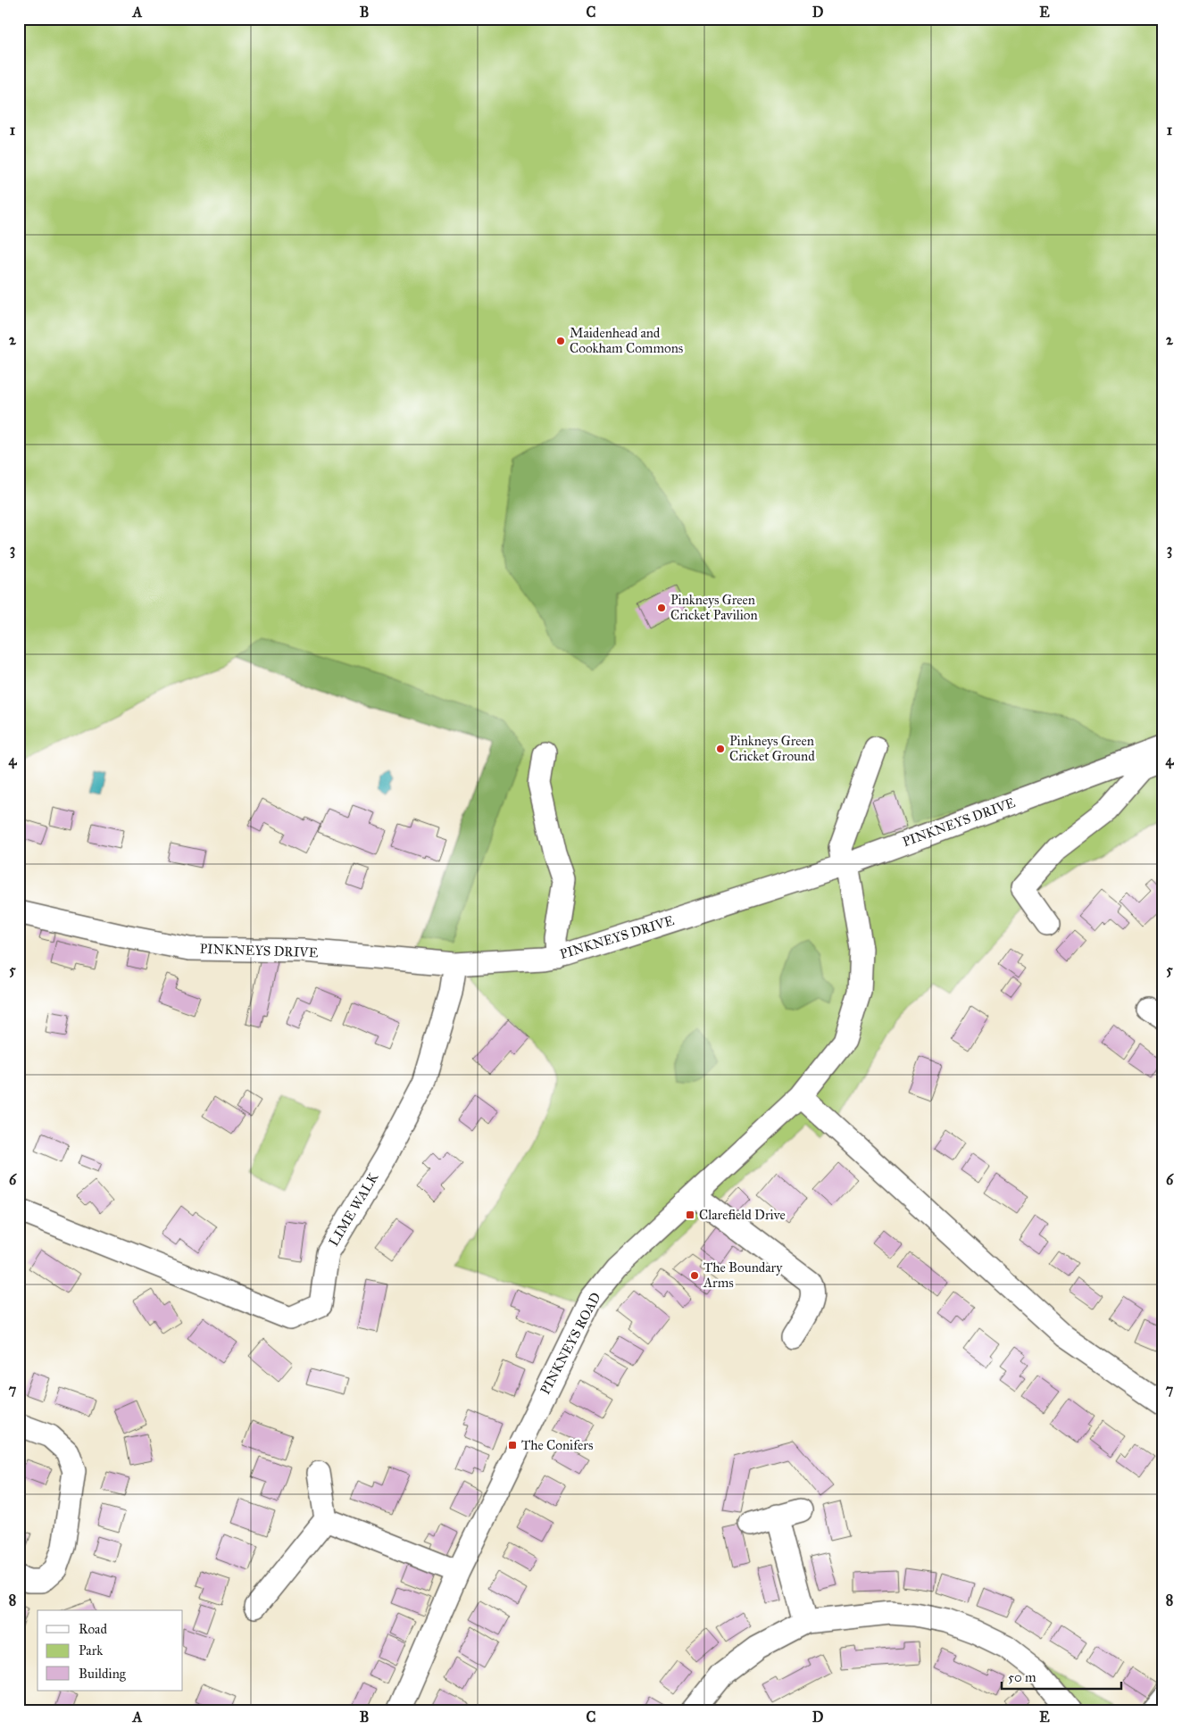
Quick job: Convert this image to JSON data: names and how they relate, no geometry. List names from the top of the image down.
{
  "streets": {
    "street": ["PINKNEYS DRIVE", "LIME WALK", "PINKNEYS ROAD"]
  },
  "crossings": [
    ["PINKNEYS DRIVE", "LIME WALK"],
    ["PINKNEYS DRIVE", "PINKNEYS ROAD"]
  ],
  "places": {
    "other": [
      "Maidenhead and Cookham Commons",
      "Pinkneys Green Cricket Pavilion",
      "Pinkneys Green Cricket Ground",
      "The Boundary Arms"
    ],
    "transit": ["Clarefield Drive", "The Conifers"]
  },
  "legend": ["Road", "Park", "Building"],
  "scale_bar": "50 m",
  "grid": {
    "columns": [
      "A",
      "B",
      "C",
      "D",
      "E"
    ],
    "rows": [
      "1",
      "2",
      "3",
      "4",
      "5",
      "6",
      "7",
      "8"
    ]
  }
}
